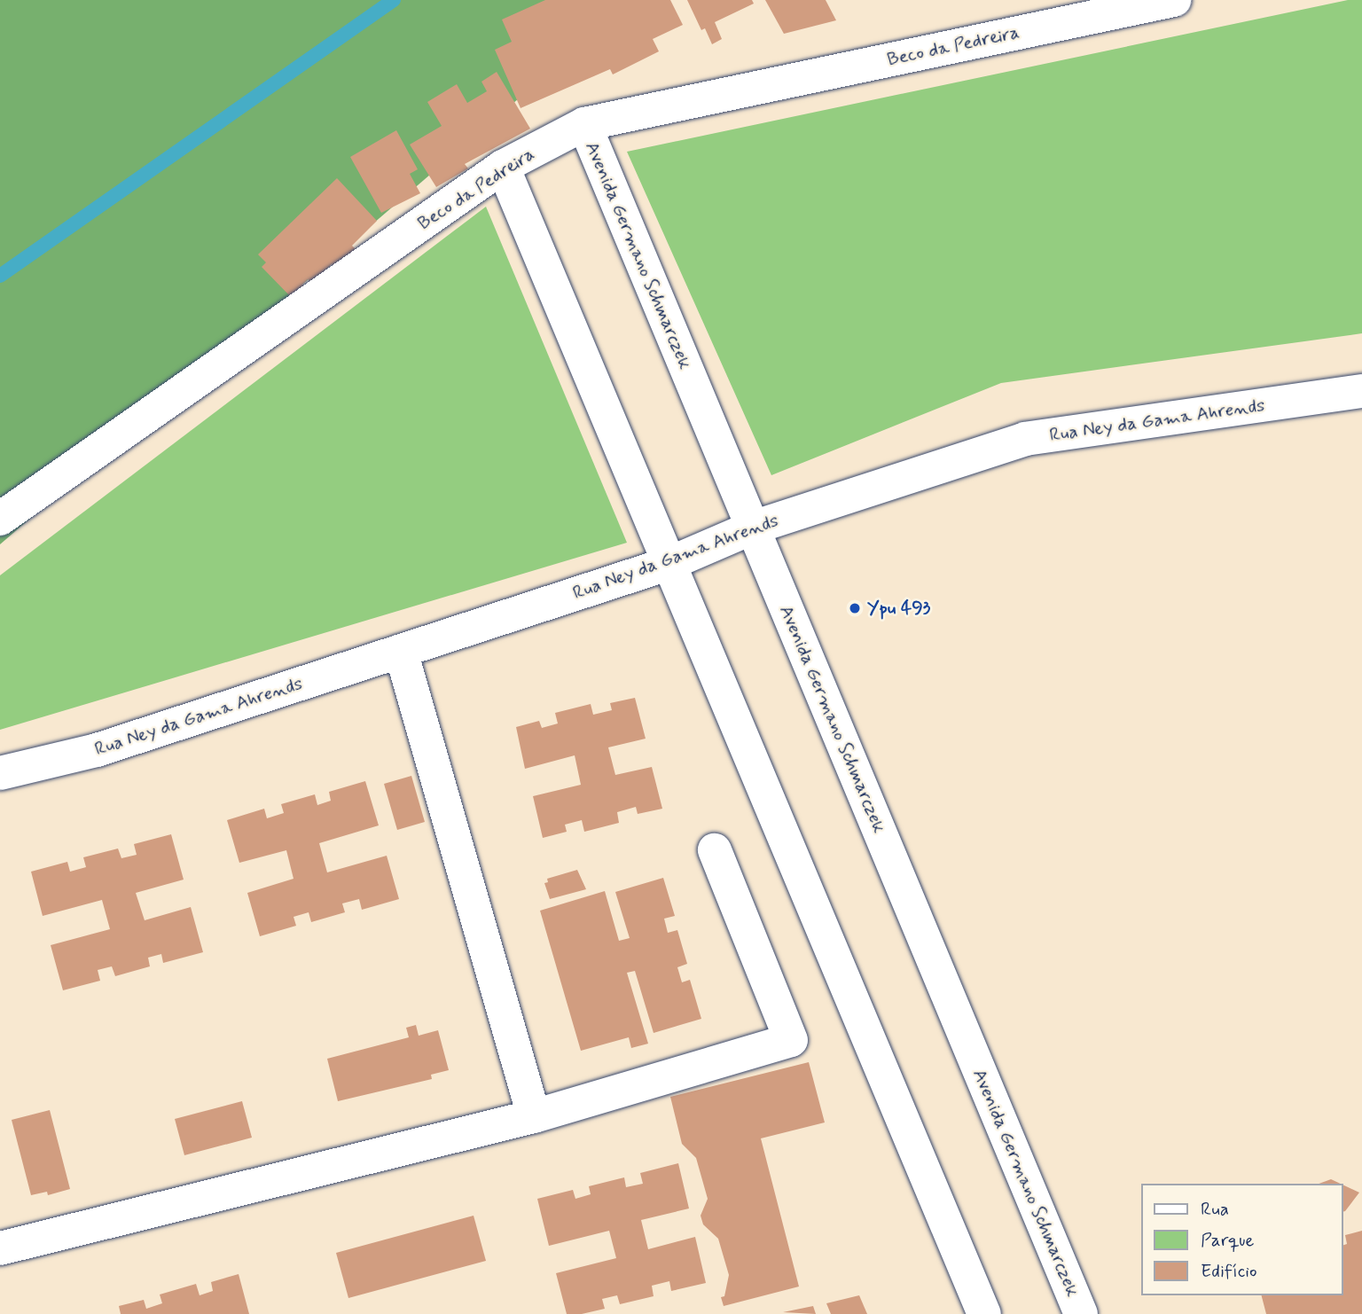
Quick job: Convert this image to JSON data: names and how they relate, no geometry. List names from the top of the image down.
{
  "streets": {
    "street": ["Beco da Pedreira", "Avenida Germano Schmarczek", "Rua Ney da Gama Ahrends"]
  },
  "crossings": [
    ["Beco da Pedreira", "Avenida Germano Schmarczek"],
    ["Avenida Germano Schmarczek", "Rua Ney da Gama Ahrends"]
  ],
  "places": ["Ypu 493"],
  "legend": ["Rua", "Parque", "Edifício"]
}
